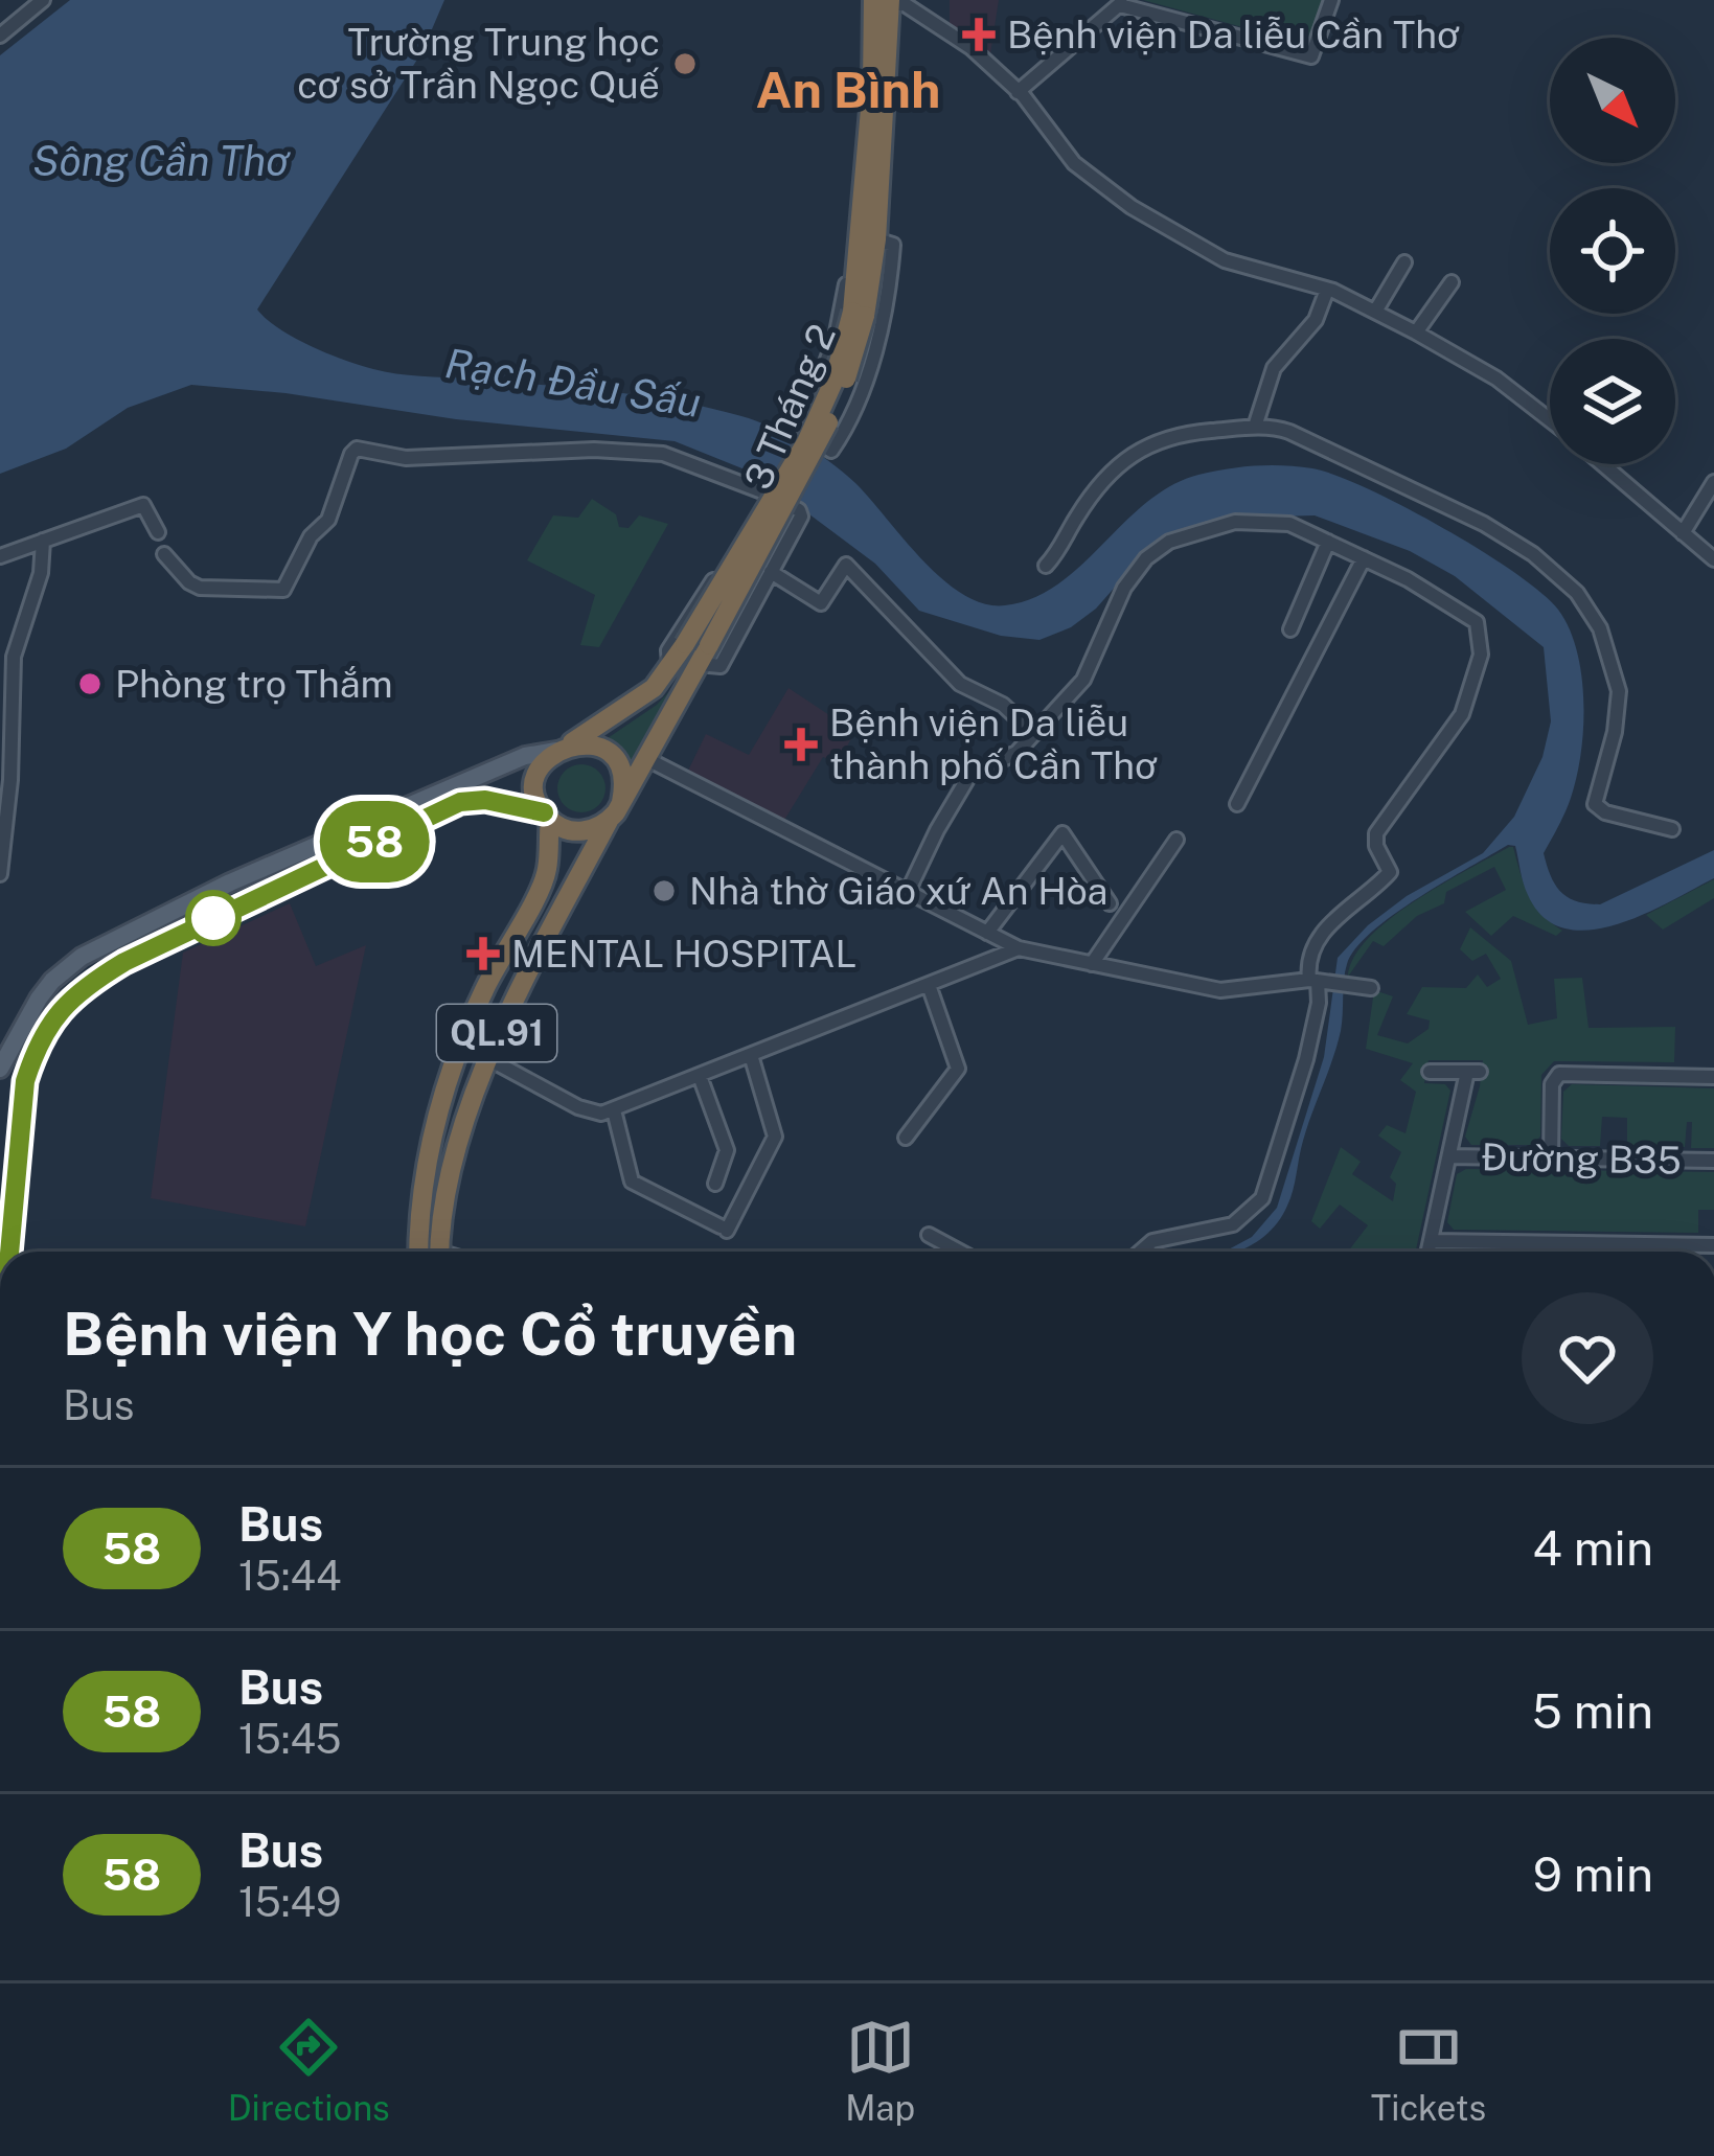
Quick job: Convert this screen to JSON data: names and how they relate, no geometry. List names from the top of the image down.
{
  "streets": {
    "highway": ["3 Tháng 2", "QL.91"],
    "street": ["Đường B35"]
  },
  "crossings": [
    ["3 Tháng 2", "QL.91"]
  ],
  "districts": ["An Bình"],
  "water": ["Sông Cần Thơ", "Rạch Đầu Sấu"],
  "places": {
    "health": ["Bệnh viện Da liễu Cần Thơ", "Bệnh viện Da liễu thành phố Cần Thơ", "MENTAL HOSPITAL"],
    "other": ["Trường Trung học cơ sở Trần Ngọc Quế", "Phòng trọ Thắm", "Nhà thờ Giáo xứ An Hòa"]
  },
  "lines": ["bus line 58"],
  "north": "bottom right",
  "page": {
    "on_map": "58",
    "heading": ["Bệnh viện Y học Cổ truyền", "Bus"],
    "list": [
      {
        "mark": "58",
        "name": "Bus",
        "note": "15:44",
        "value": "4 min"
      },
      {
        "mark": "58",
        "name": "Bus",
        "note": "15:45",
        "value": "5 min"
      },
      {
        "mark": "58",
        "name": "Bus",
        "note": "15:49",
        "value": "9 min"
      }
    ],
    "tabs": ["Directions", "Map", "Tickets"]
  }
}
